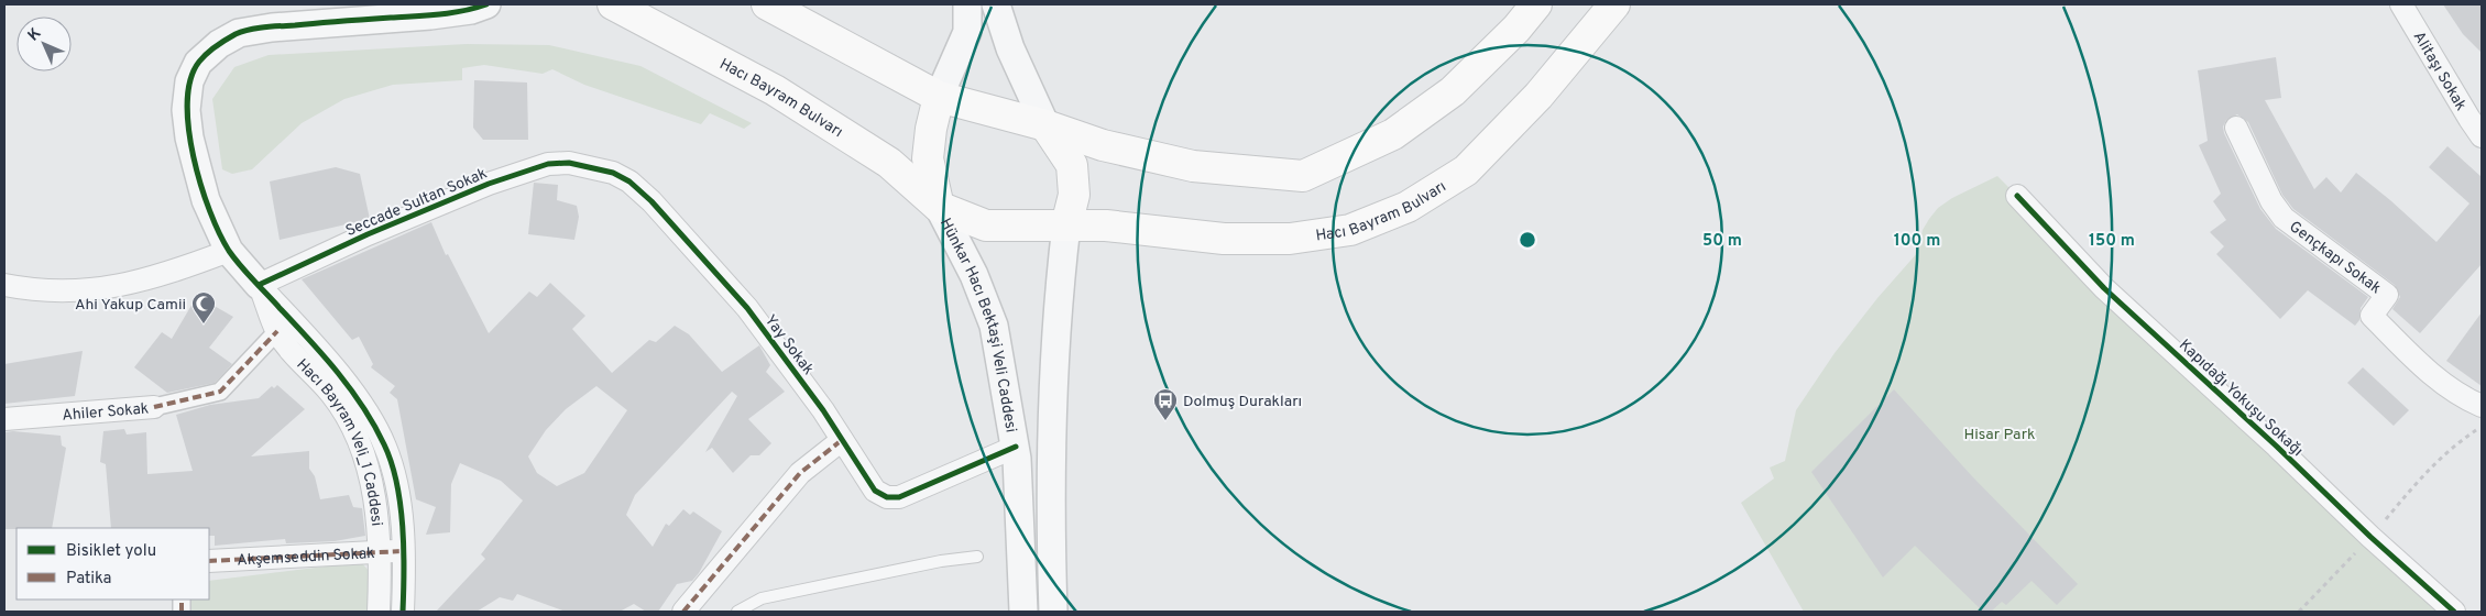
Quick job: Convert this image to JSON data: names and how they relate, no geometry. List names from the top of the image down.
{
  "streets": {
    "main road": ["Hacı Bayram Bulvarı"],
    "street": [
      "Alitaşı Sokak",
      "Seccade Sultan Sokak",
      "Gençkapı Sokak",
      "Hünkar Hacı Bektaşi Veli Caddesi",
      "Yay Sokak",
      "Kapıdağı Yokuşu Sokağı",
      "Ahiler Sokak",
      "Hacı Bayram Veli_1 Caddesi",
      "Akşemseddin Sokak"
    ]
  },
  "crossings": [
    ["Hacı Bayram Bulvarı", "Hünkar Hacı Bektaşi Veli Caddesi"],
    ["Seccade Sultan Sokak", "Yay Sokak"],
    ["Seccade Sultan Sokak", "Hacı Bayram Veli_1 Caddesi"],
    ["Hünkar Hacı Bektaşi Veli Caddesi", "Yay Sokak"],
    ["Ahiler Sokak", "Hacı Bayram Veli_1 Caddesi"],
    ["Hacı Bayram Veli_1 Caddesi", "Akşemseddin Sokak"]
  ],
  "parks": ["Hisar Park"],
  "places": {
    "mosque": ["Ahi Yakup Camii"],
    "bus stop": ["Dolmuş Durakları"]
  },
  "legend": ["Bisiklet yolu", "Patika"],
  "north": "top left",
  "rings": ["50 m", "100 m", "150 m"]
}
